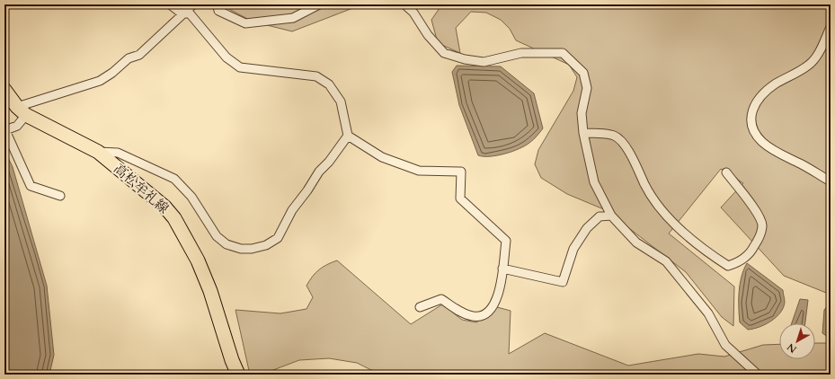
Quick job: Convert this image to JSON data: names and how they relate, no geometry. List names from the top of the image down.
{
  "streets": {
    "main road": ["高松牟礼線"]
  },
  "north": "bottom left"
}
